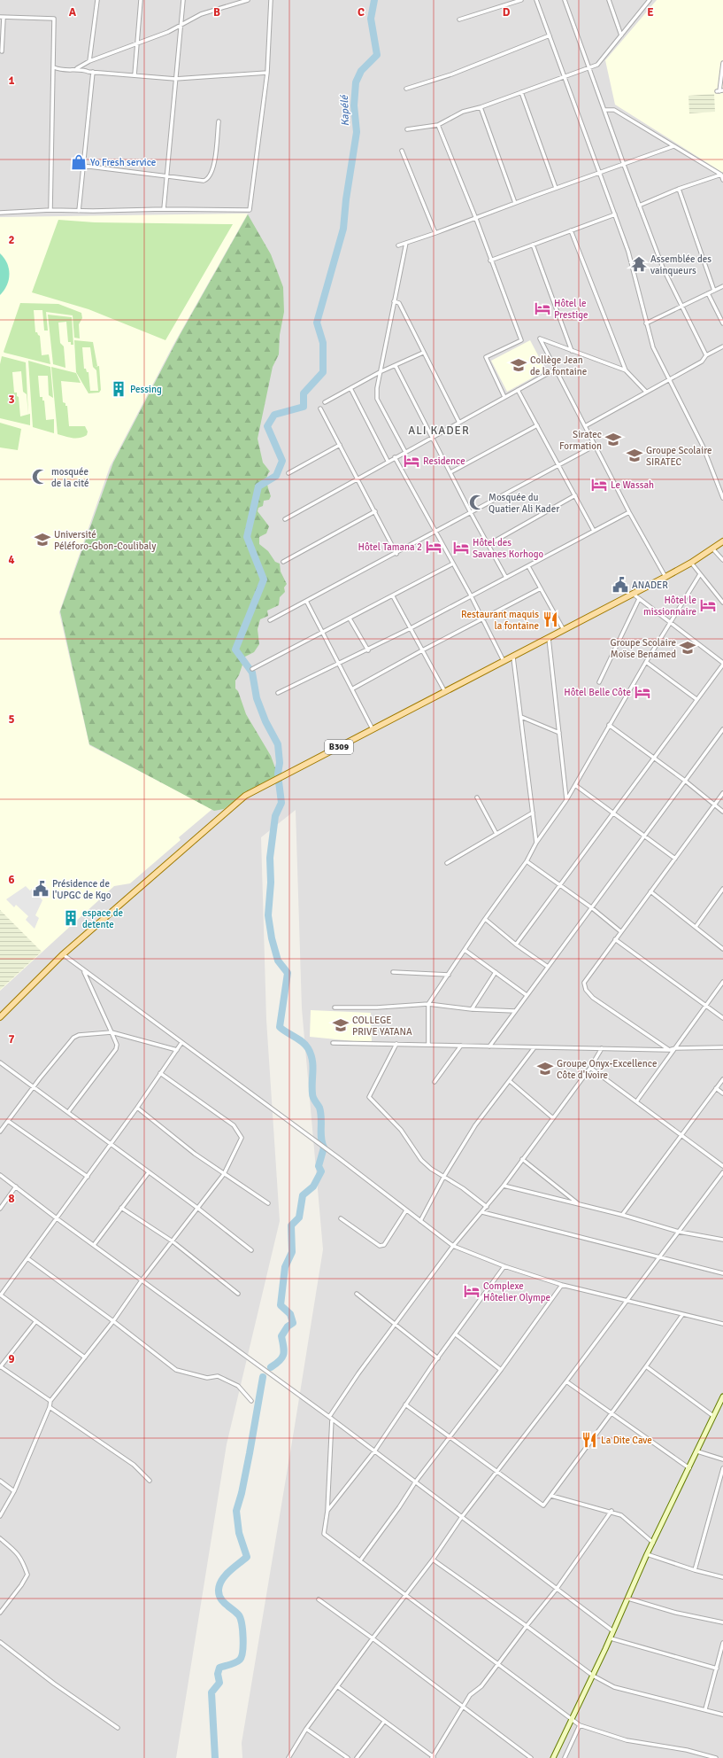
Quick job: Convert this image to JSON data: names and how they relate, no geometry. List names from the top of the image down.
{
  "streets": {
    "main road": ["B309"]
  },
  "districts": ["ALI KADER"],
  "water": ["Kapélé"],
  "places": {
    "shop": ["Yo Fresh service"],
    "temple": ["Assemblée des vainqueurs"],
    "hotel": [
      "Hôtel le Prestige",
      "Residence",
      "Le Wassah",
      "Hôtel Tamana 2",
      "Hôtel des Savanes Korhogo",
      "Hôtel le missionnaire",
      "Hôtel Belle Côte",
      "Complexe Hôtelier Olympe"
    ],
    "school or university": [
      "Collège Jean de la fontaine",
      "Siratec Formation",
      "Groupe Scolaire SIRATEC",
      "Université Péléforo-Gbon-Coulibaly",
      "Groupe Scolaire Moïse Benamed",
      "COLLEGE PRIVE YATANA",
      "Groupe Onyx-Excellence Côte d'Ivoire"
    ],
    "building": ["Pessing", "espace de detente"],
    "mosque": ["mosquée de la cité", "Mosquée du Quatier Ali Kader"],
    "public building": ["ANADER", "Présidence de l'UPGC de Kgo"],
    "restaurant": ["Restaurant maquis la fontaine", "La Dite Cave"]
  },
  "grid": {
    "columns": [
      "A",
      "B",
      "C",
      "D",
      "E"
    ],
    "rows": [
      "1",
      "2",
      "3",
      "4",
      "5",
      "6",
      "7",
      "8",
      "9"
    ]
  }
}
